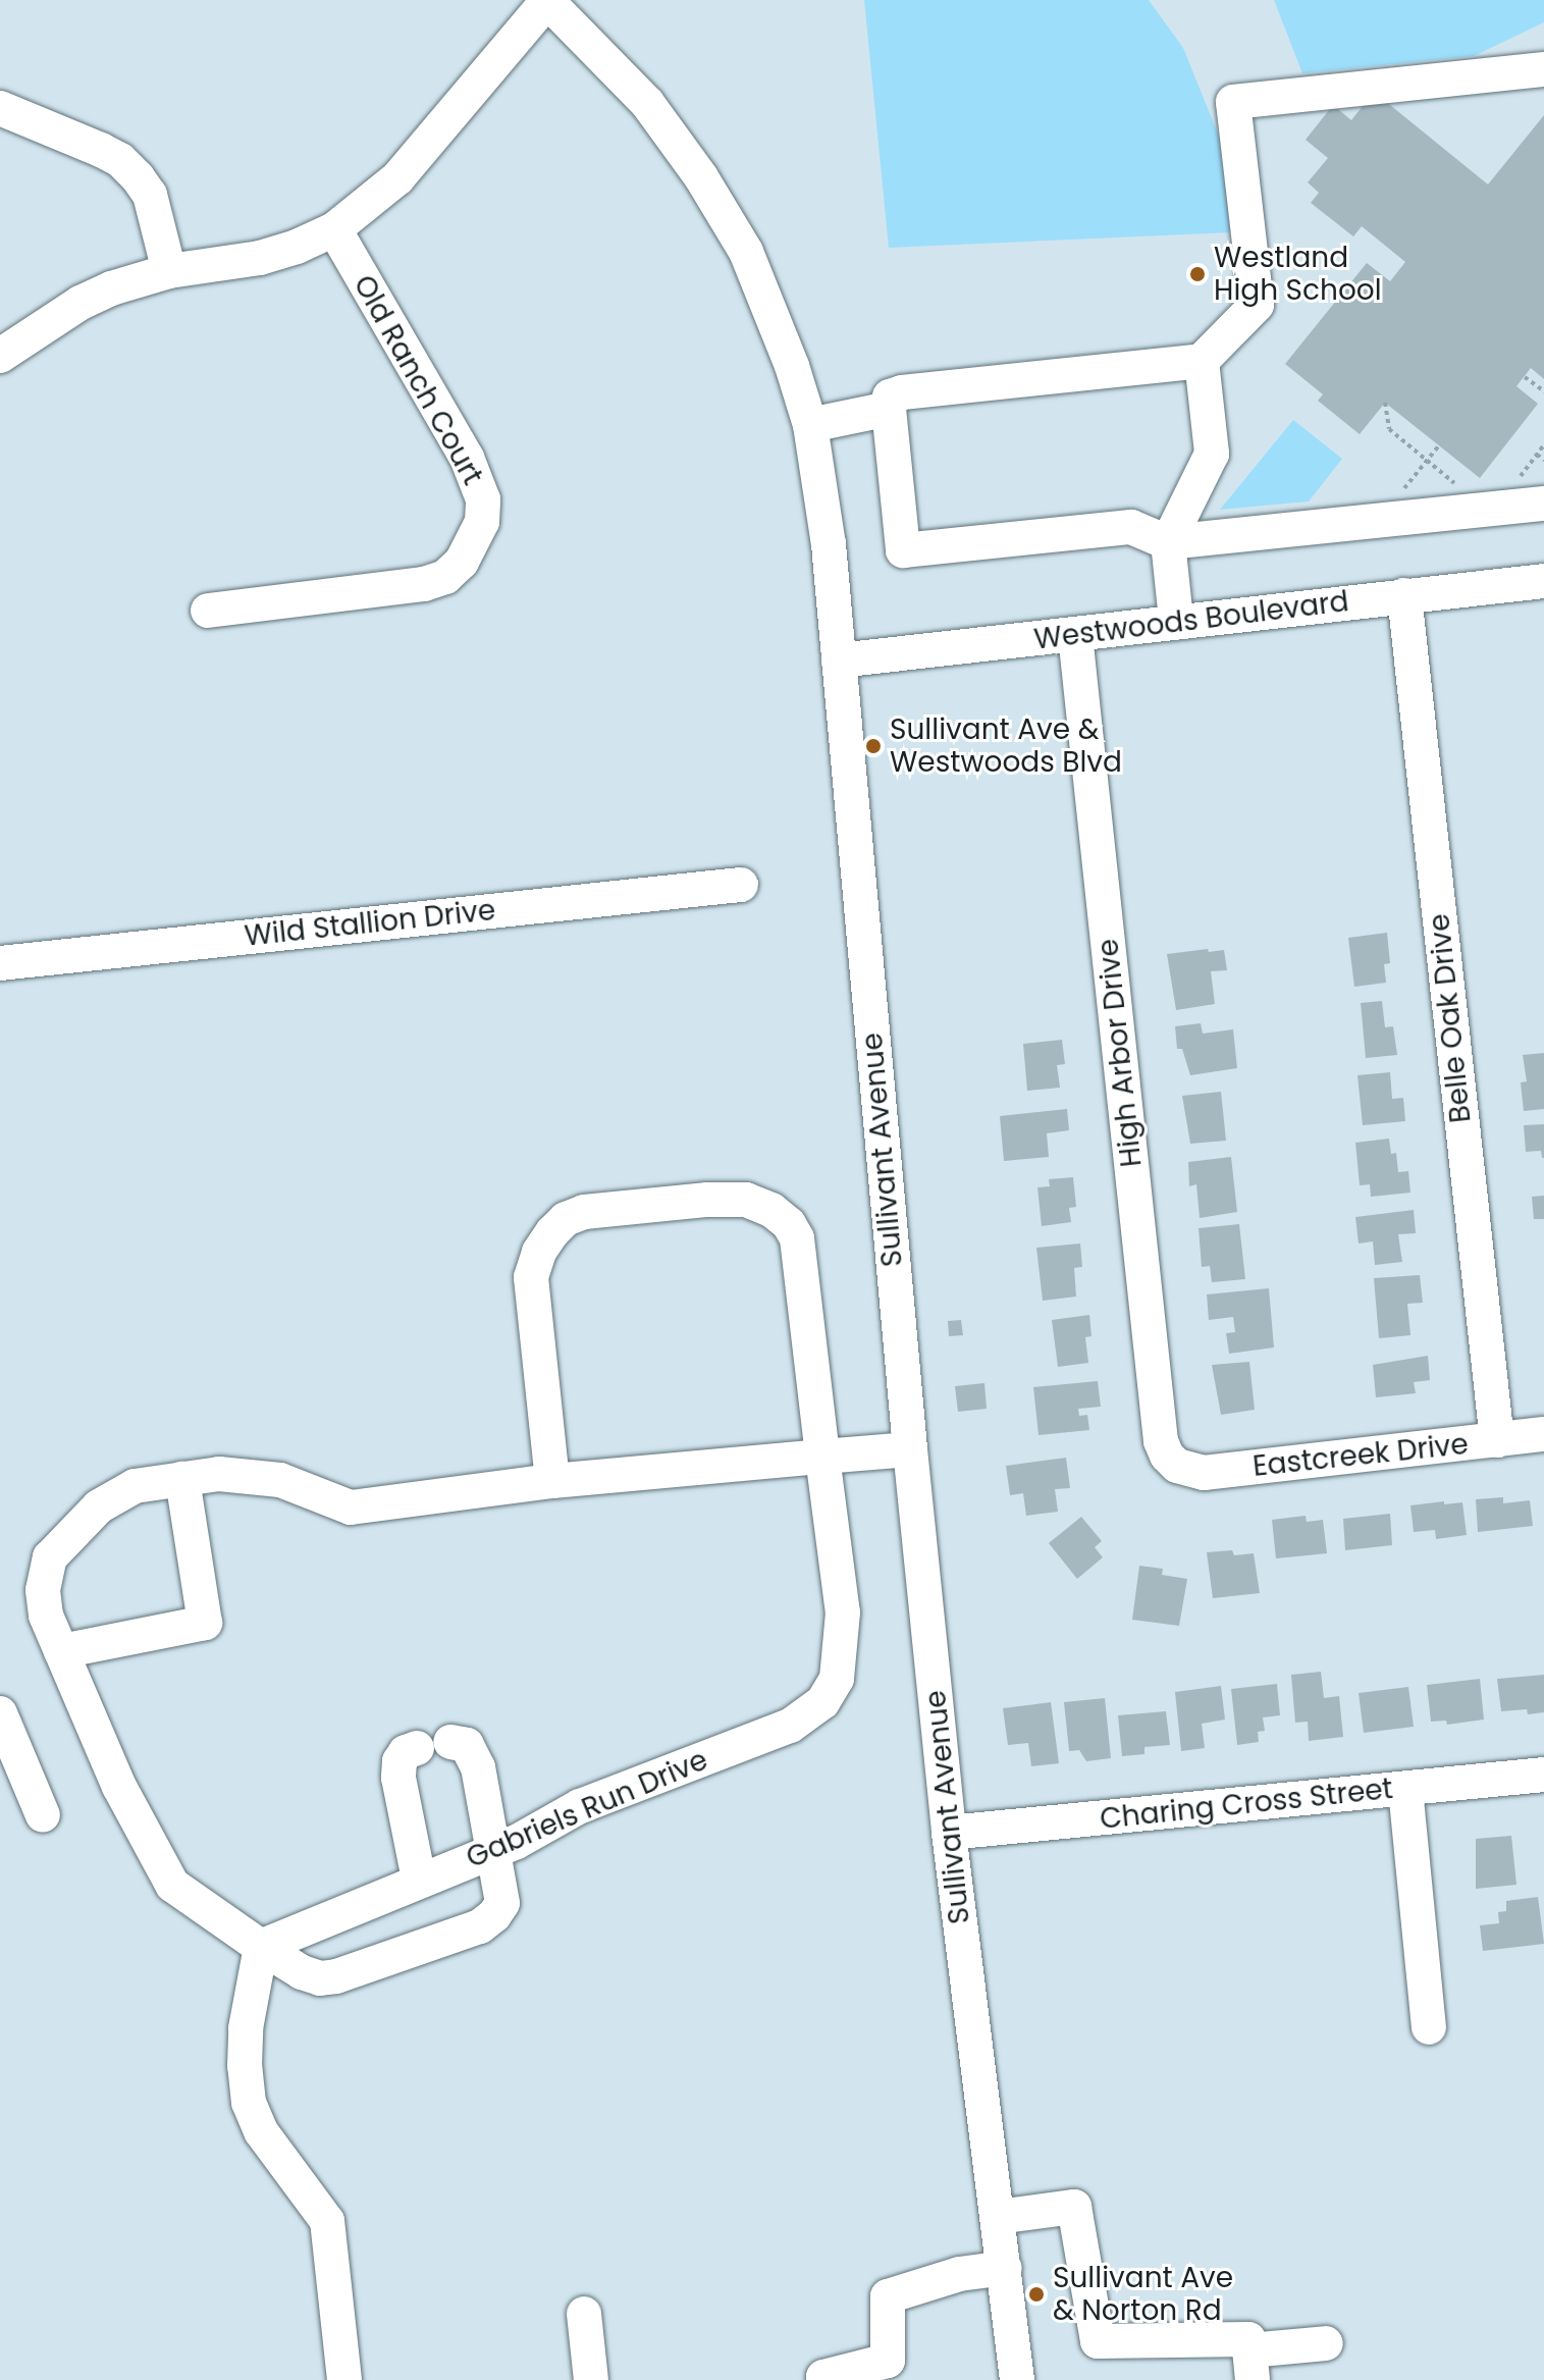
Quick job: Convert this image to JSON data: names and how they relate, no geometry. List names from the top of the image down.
{
  "streets": {
    "street": [
      "Old Ranch Court",
      "Westwoods Boulevard",
      "Wild Stallion Drive",
      "Belle Oak Drive",
      "High Arbor Drive",
      "Sullivant Avenue",
      "Eastcreek Drive",
      "Charing Cross Street",
      "Gabriels Run Drive"
    ]
  },
  "crossings": [
    ["Westwoods Boulevard", "Belle Oak Drive"],
    ["Westwoods Boulevard", "High Arbor Drive"],
    ["Westwoods Boulevard", "Sullivant Avenue"],
    ["Belle Oak Drive", "Eastcreek Drive"],
    ["High Arbor Drive", "Eastcreek Drive"],
    ["Sullivant Avenue", "Charing Cross Street"]
  ],
  "places": ["Westland High School", "Sullivant Ave & Westwoods Blvd", "Sullivant Ave & Norton Rd"]
}
